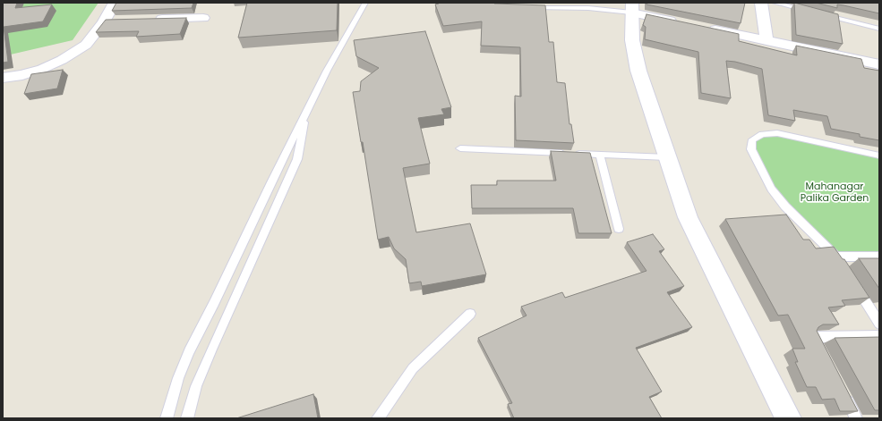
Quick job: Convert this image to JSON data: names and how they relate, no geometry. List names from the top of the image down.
{
  "parks": ["Mahanagar Palika Garden"]
}
